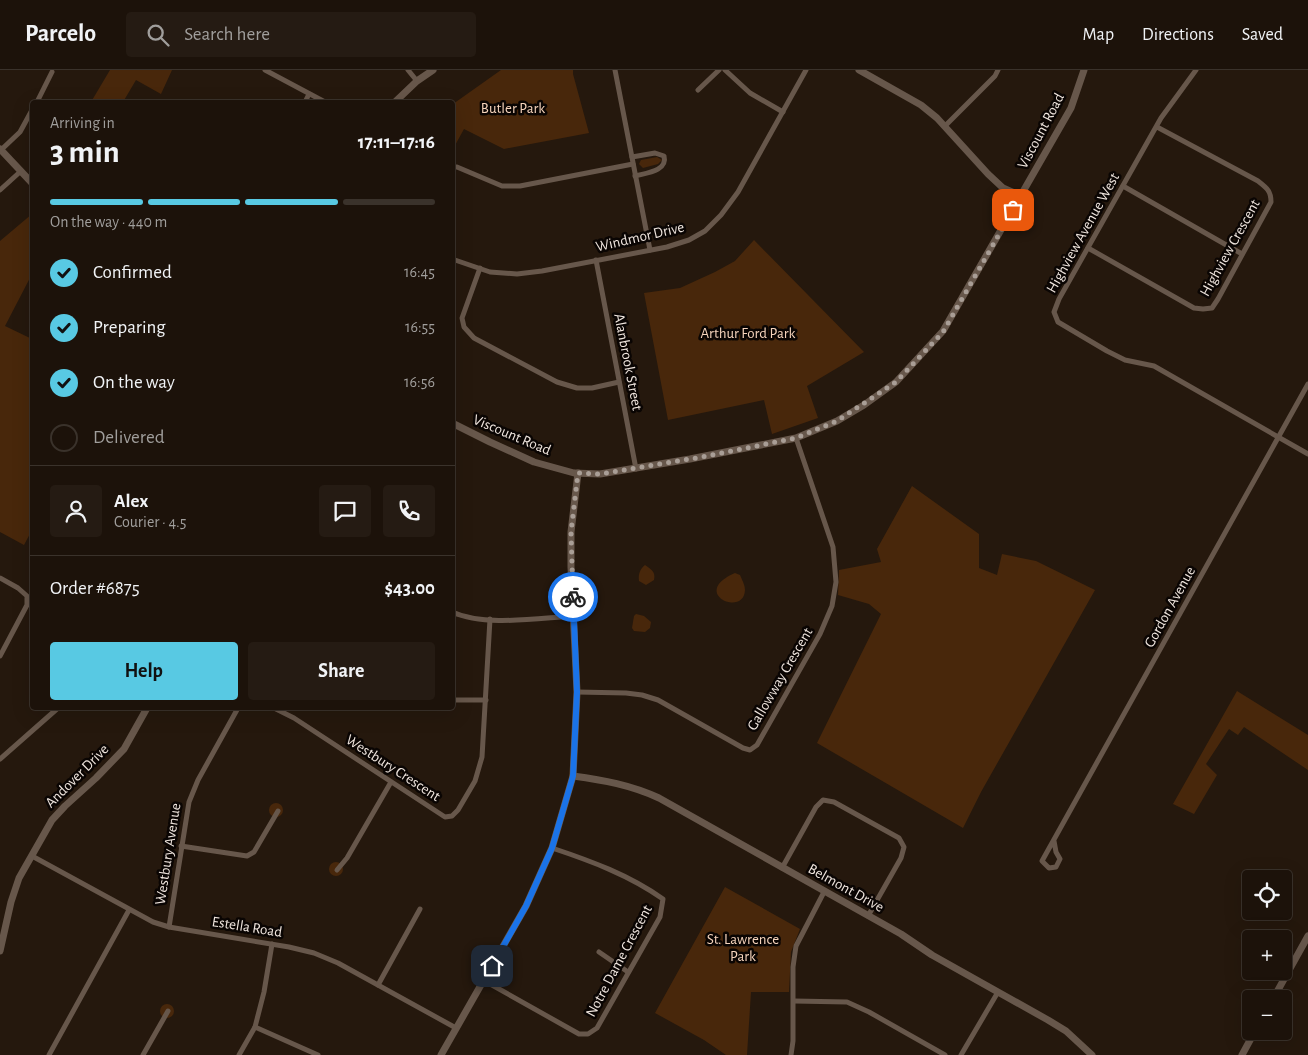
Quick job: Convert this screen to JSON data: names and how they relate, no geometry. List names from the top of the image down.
{
  "streets": {
    "street": [
      "Viscount Road",
      "Highview Avenue West",
      "Windmor Drive",
      "Highview Crescent",
      "Alanbrook Street",
      "Gordon Avenue",
      "Gallowway Crescent",
      "Westbury Crescent",
      "Andover Drive",
      "Westbury Avenue",
      "Belmont Drive",
      "Estella Road",
      "Notre Dame Crescent"
    ]
  },
  "crossings": [
    ["Viscount Road", "Alanbrook Street"],
    ["Viscount Road", "Gallowway Crescent"],
    ["Highview Avenue West", "Highview Crescent"],
    ["Highview Avenue West", "Gordon Avenue"],
    ["Windmor Drive", "Alanbrook Street"],
    ["Andover Drive", "Estella Road"],
    ["Westbury Avenue", "Estella Road"]
  ],
  "parks": ["Butler Park", "Arthur Ford Park", "St. Lawrence Park"],
  "page": {
    "header": "Parcelo",
    "search": "Search here",
    "nav": ["Map", "Directions", "Saved"],
    "heading": ["3 min", "Arriving in", "17:11–17:16"],
    "panel": [
      "Alex",
      "Courier · 4.5",
      "Order #6875",
      "$43.00"
    ],
    "bar": "On the way · 440 m",
    "list": [
      ["Confirmed", "16:45"],
      ["Preparing", "16:55"],
      ["On the way", "16:56"],
      "Delivered"
    ],
    "buttons": ["Help", "Share"],
    "map_buttons": ["+", "−"]
  }
}
